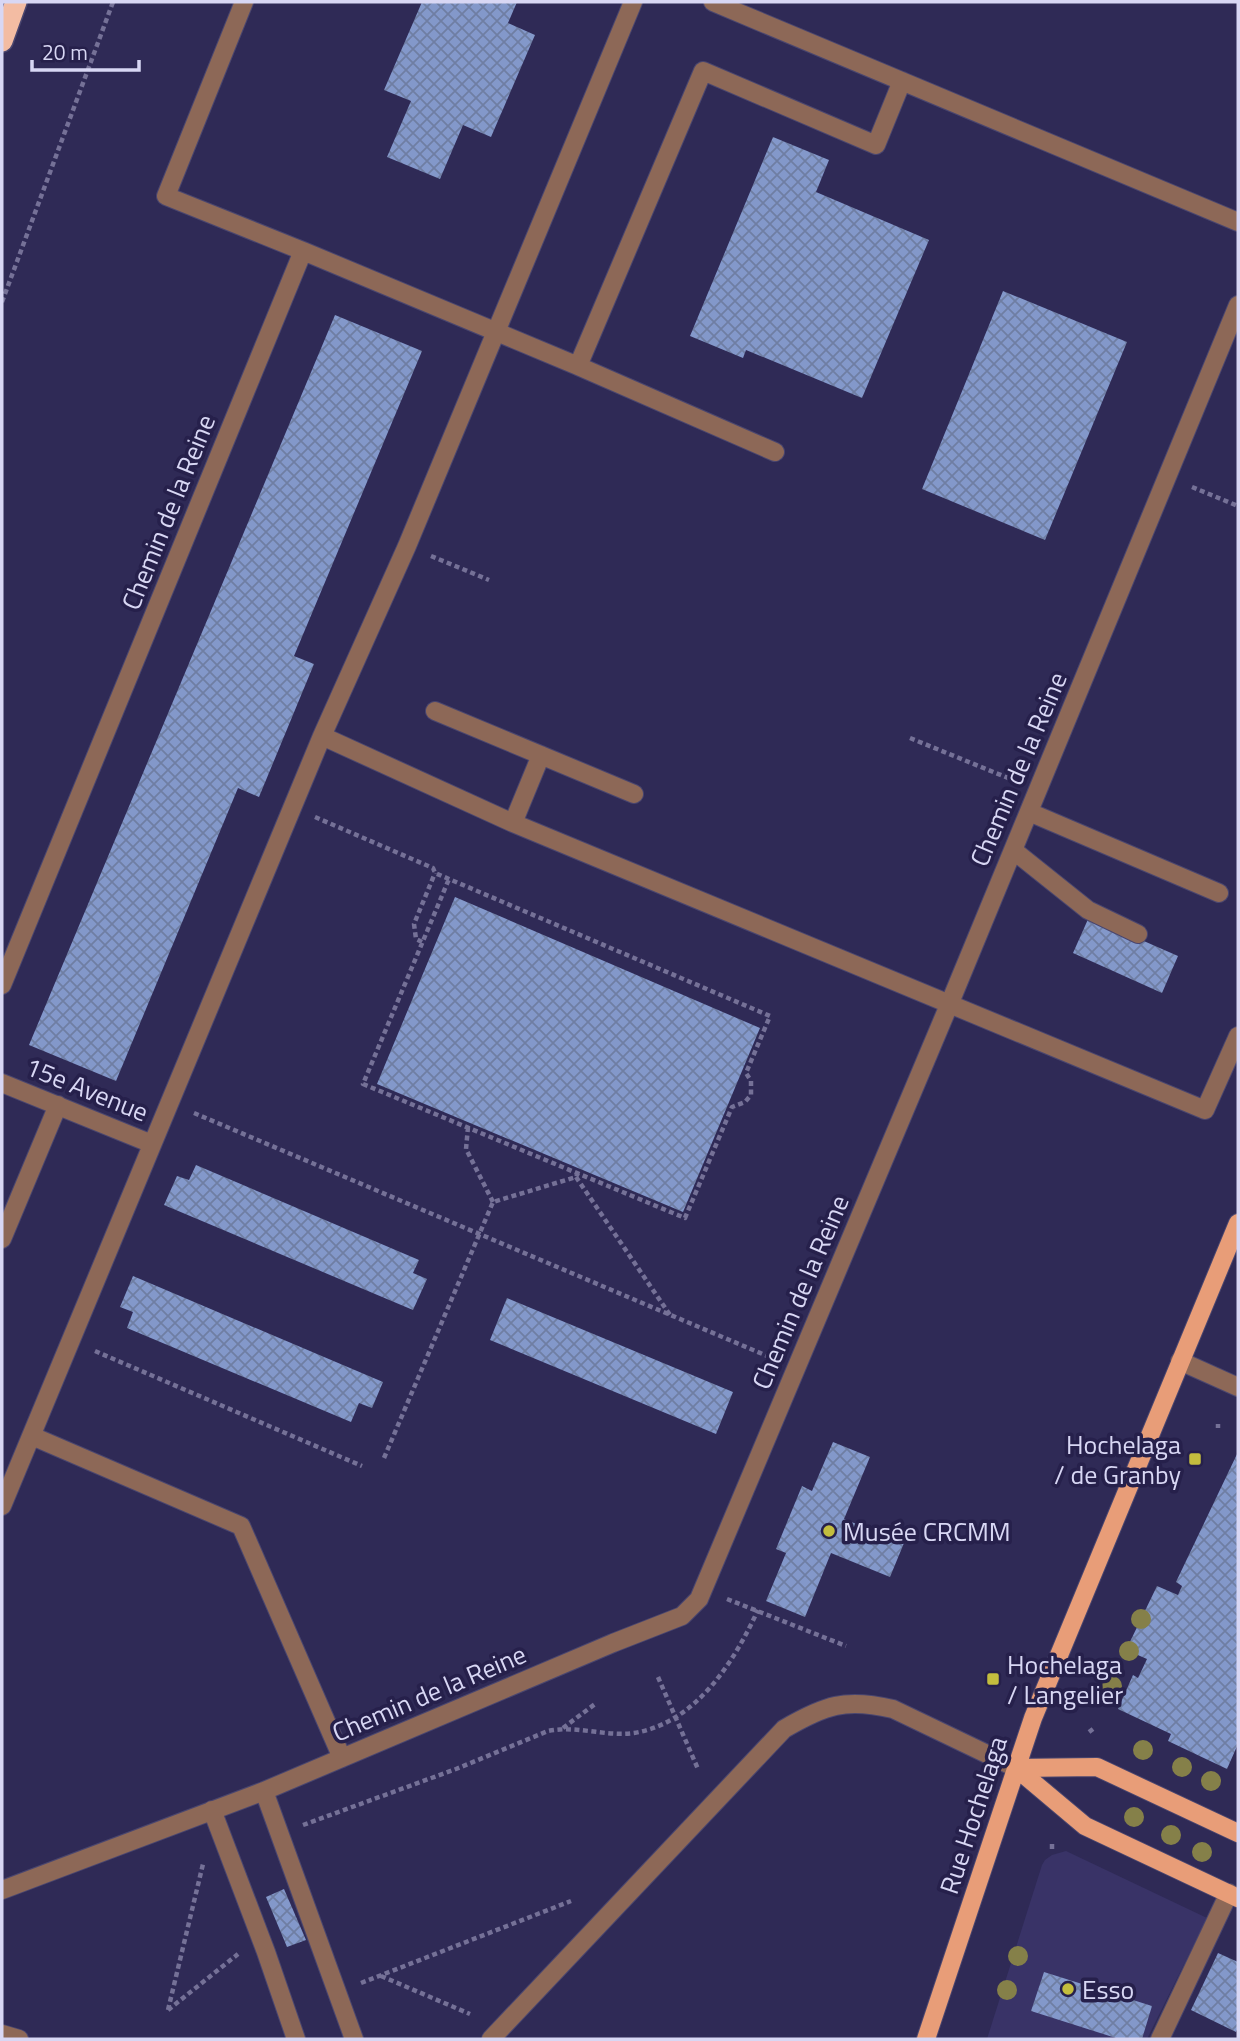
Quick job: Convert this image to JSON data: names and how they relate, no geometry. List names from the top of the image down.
{
  "streets": {
    "main road": ["Rue Hochelaga"],
    "street": ["Chemin de la Reine", "15e Avenue"]
  },
  "places": {
    "transit": ["Hochelaga / de Granby", "Hochelaga / Langelier"],
    "other": ["Musée CRCMM", "Esso"]
  },
  "scale_bar": "20 m"
}
